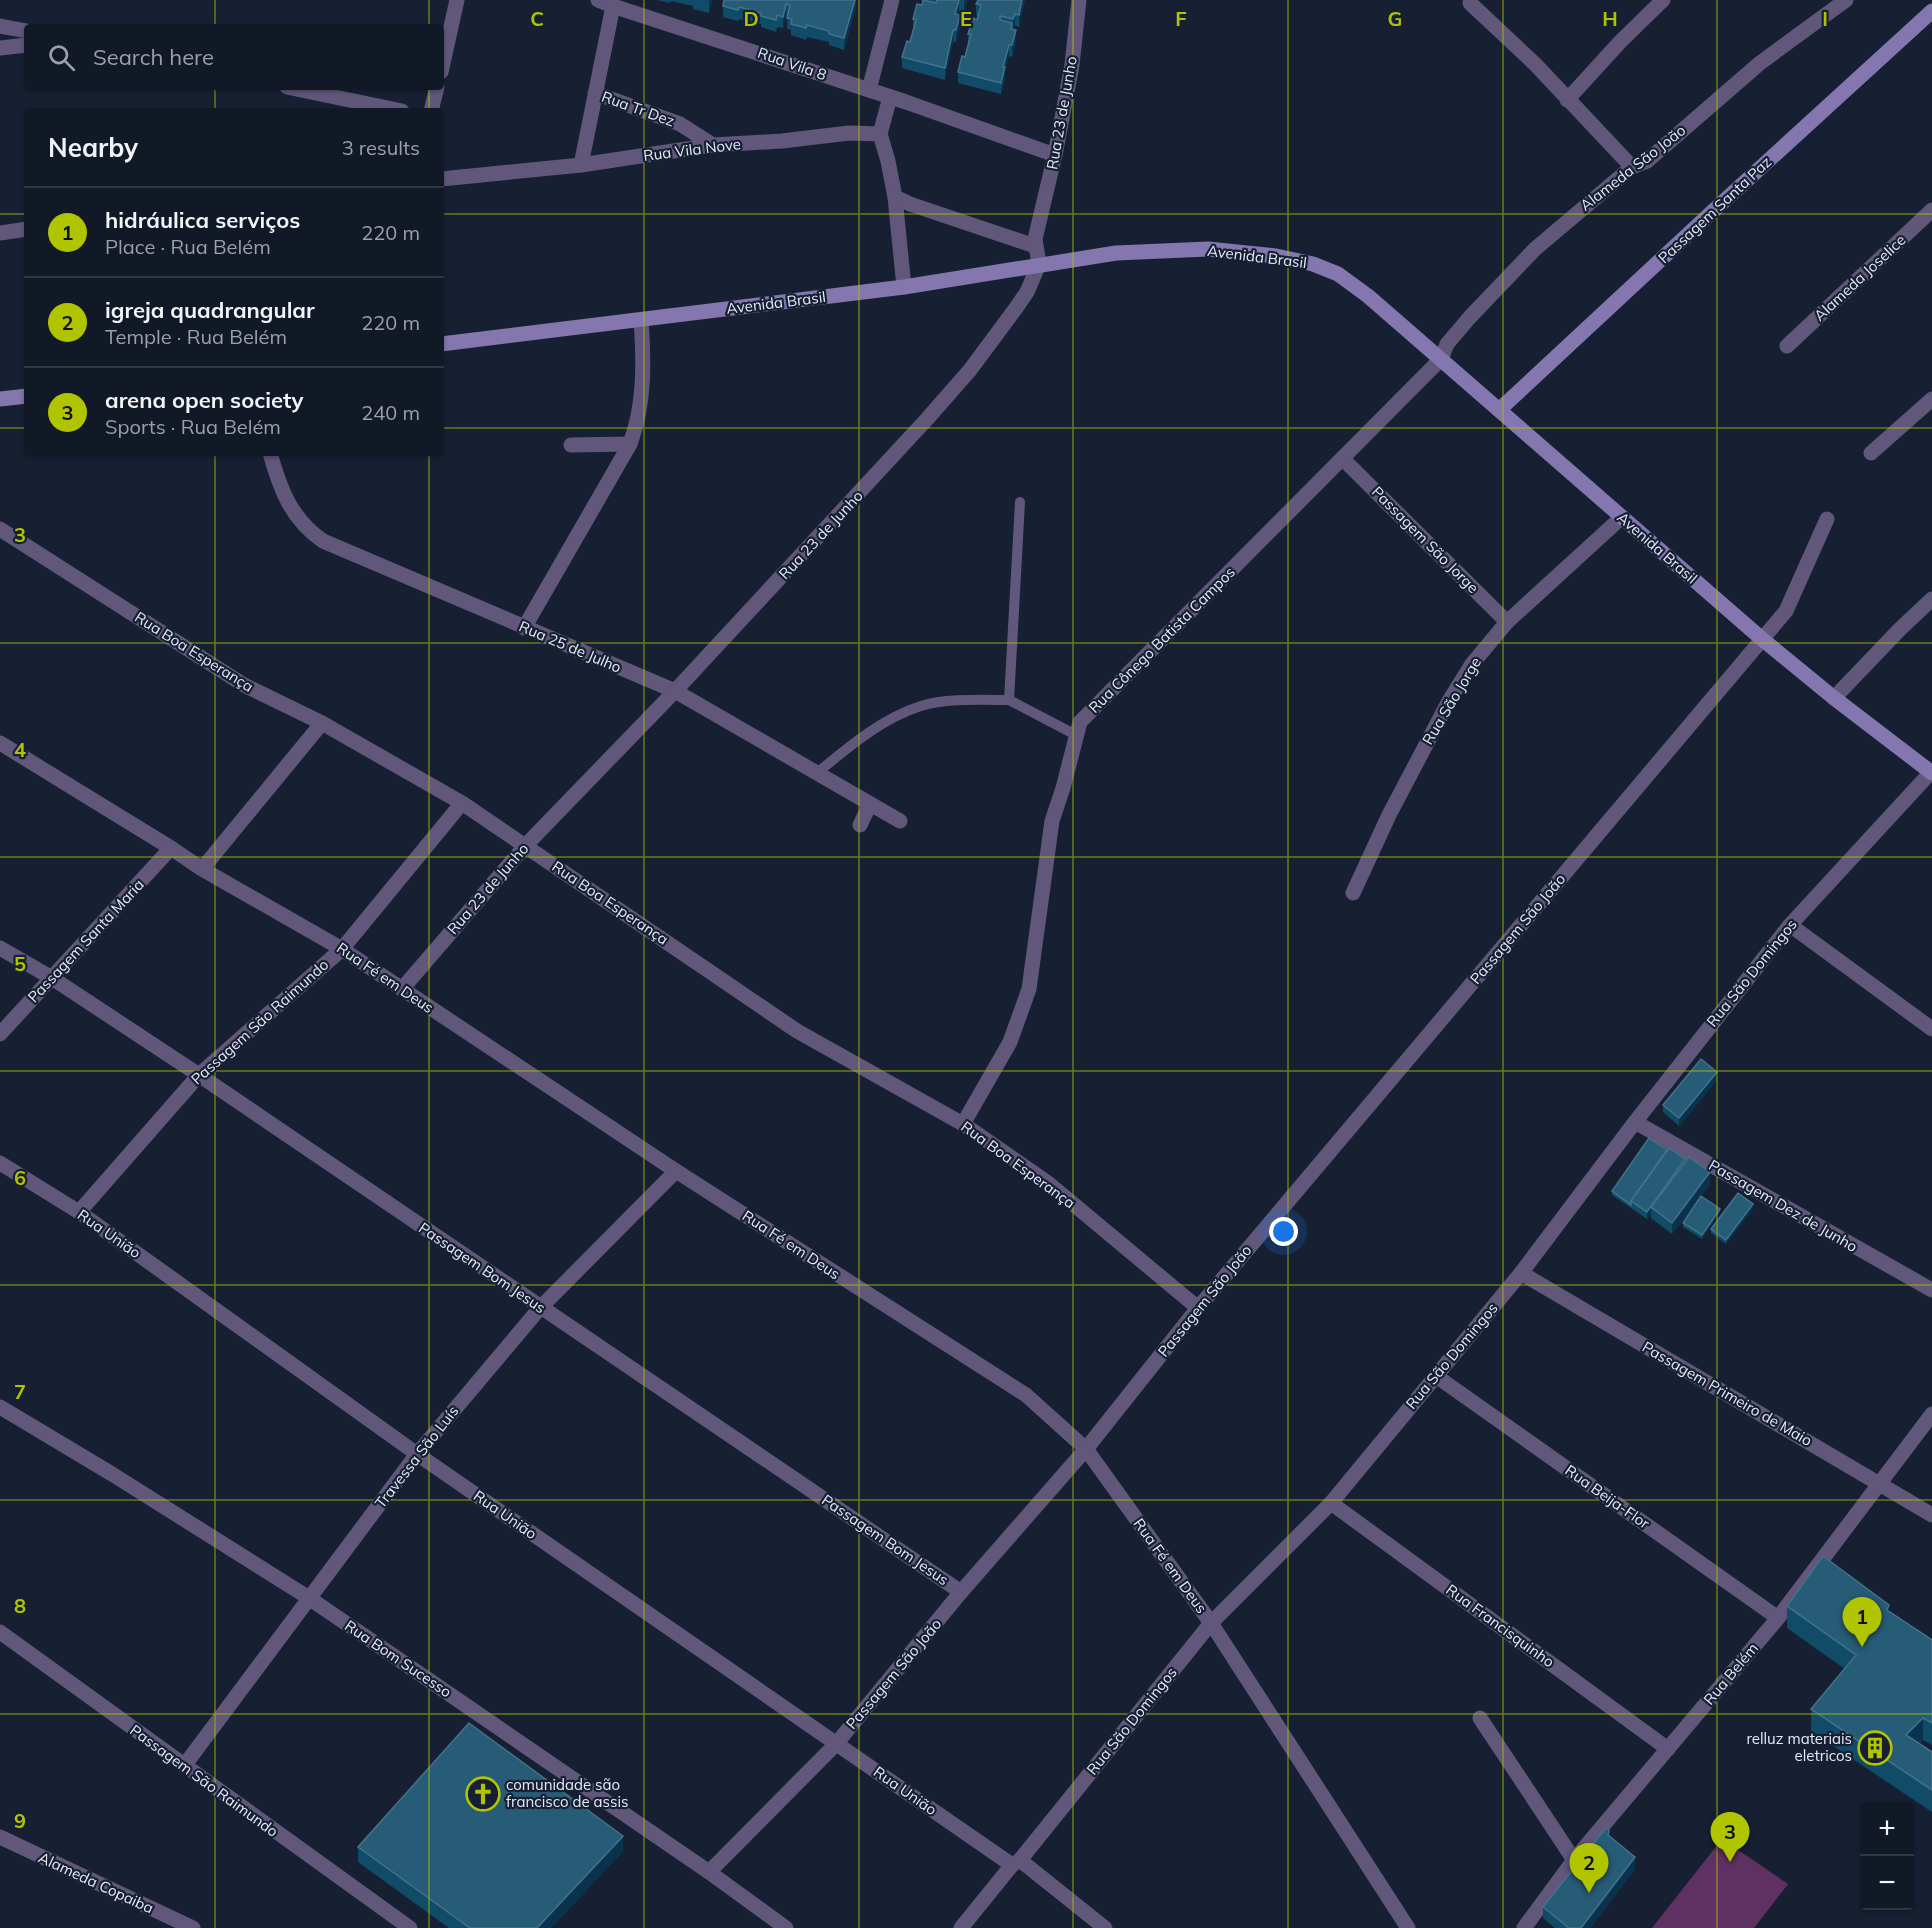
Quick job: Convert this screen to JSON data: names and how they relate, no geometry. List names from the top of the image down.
{
  "streets": {
    "main road": ["Passagem Santa Paz", "Avenida Brasil"],
    "street": [
      "Rua Vila 8",
      "Rua Tr Dez",
      "Rua 23 de Junho",
      "Rua Vila Nove",
      "Alameda São João",
      "Alameda Joselice",
      "Passagem São Jorge",
      "Rua Cônego Batista Campos",
      "Rua 25 de Julho",
      "Rua Boa Esperança",
      "Rua São Jorge",
      "Passagem São João",
      "Passagem Santa Maria",
      "Rua São Domingos",
      "Rua Fé em Deus",
      "Passagem São Raimundo",
      "Passagem Dez de Junho",
      "Rua União",
      "Passagem Bom Jesus",
      "Passagem Primeiro de Maio",
      "Travessa São Luís",
      "Rua Beija-Flor",
      "Rua Francisquinho",
      "Rua Bom Sucesso",
      "Rua Belém",
      "Alameda Copaiba"
    ]
  },
  "crossings": [
    ["Rua Vila 8", "Rua 23 de Junho"],
    ["Rua Tr Dez", "Rua Vila Nove"],
    ["Rua 23 de Junho", "Avenida Brasil"],
    ["Rua 23 de Junho", "Rua 25 de Julho"],
    ["Rua 23 de Junho", "Rua Boa Esperança"],
    ["Rua 23 de Junho", "Rua Fé em Deus"],
    ["Alameda São João", "Avenida Brasil"],
    ["Alameda São João", "Rua Cônego Batista Campos"],
    ["Passagem Santa Paz", "Avenida Brasil"],
    ["Avenida Brasil", "Rua Cônego Batista Campos"],
    ["Avenida Brasil", "Rua São Jorge"],
    ["Avenida Brasil", "Passagem São João"],
    ["Avenida Brasil", "Rua São Domingos"],
    ["Passagem São Jorge", "Rua Cônego Batista Campos"],
    ["Passagem São Jorge", "Rua São Jorge"],
    ["Rua Cônego Batista Campos", "Rua Boa Esperança"],
    ["Rua Boa Esperança", "Passagem São João"],
    ["Rua Boa Esperança", "Passagem São Raimundo"],
    ["Passagem São João", "Rua Fé em Deus"],
    ["Passagem São João", "Rua União"],
    ["Passagem São João", "Passagem Bom Jesus"],
    ["Passagem São João", "Rua Bom Sucesso"],
    ["Passagem Santa Maria", "Rua Fé em Deus"],
    ["Passagem Santa Maria", "Passagem Bom Jesus"],
    ["Rua São Domingos", "Rua Fé em Deus"],
    ["Rua São Domingos", "Passagem Dez de Junho"],
    ["Rua São Domingos", "Rua União"],
    ["Rua São Domingos", "Passagem Primeiro de Maio"],
    ["Rua São Domingos", "Rua Beija-Flor"],
    ["Rua São Domingos", "Rua Francisquinho"],
    ["Rua Fé em Deus", "Passagem São Raimundo"],
    ["Rua Fé em Deus", "Travessa São Luís"],
    ["Passagem São Raimundo", "Rua União"],
    ["Passagem São Raimundo", "Passagem Bom Jesus"],
    ["Passagem São Raimundo", "Travessa São Luís"],
    ["Rua União", "Travessa São Luís"],
    ["Passagem Bom Jesus", "Travessa São Luís"],
    ["Passagem Primeiro de Maio", "Rua Belém"],
    ["Travessa São Luís", "Rua Bom Sucesso"],
    ["Rua Beija-Flor", "Rua Belém"],
    ["Rua Francisquinho", "Rua Belém"]
  ],
  "places": {
    "building": ["relluz materiais eletricos"],
    "church": ["comunidade são francisco de assis"]
  },
  "page": {
    "search": "Search here",
    "heading": ["Nearby", "3 results"],
    "list": [
      {
        "mark": "1",
        "name": "hidráulica serviços",
        "note": "Place · Rua Belém",
        "value": "220 m"
      },
      {
        "mark": "2",
        "name": "igreja quadrangular",
        "note": "Temple · Rua Belém",
        "value": "220 m"
      },
      {
        "mark": "3",
        "name": "arena open society",
        "note": "Sports · Rua Belém",
        "value": "240 m"
      }
    ],
    "pins": ["1", "3", "2"],
    "map_buttons": ["+", "−"]
  },
  "grid": {
    "columns": [
      "C",
      "D",
      "E",
      "F",
      "G",
      "H",
      "I"
    ],
    "rows": [
      "3",
      "4",
      "5",
      "6",
      "7",
      "8",
      "9"
    ]
  }
}
